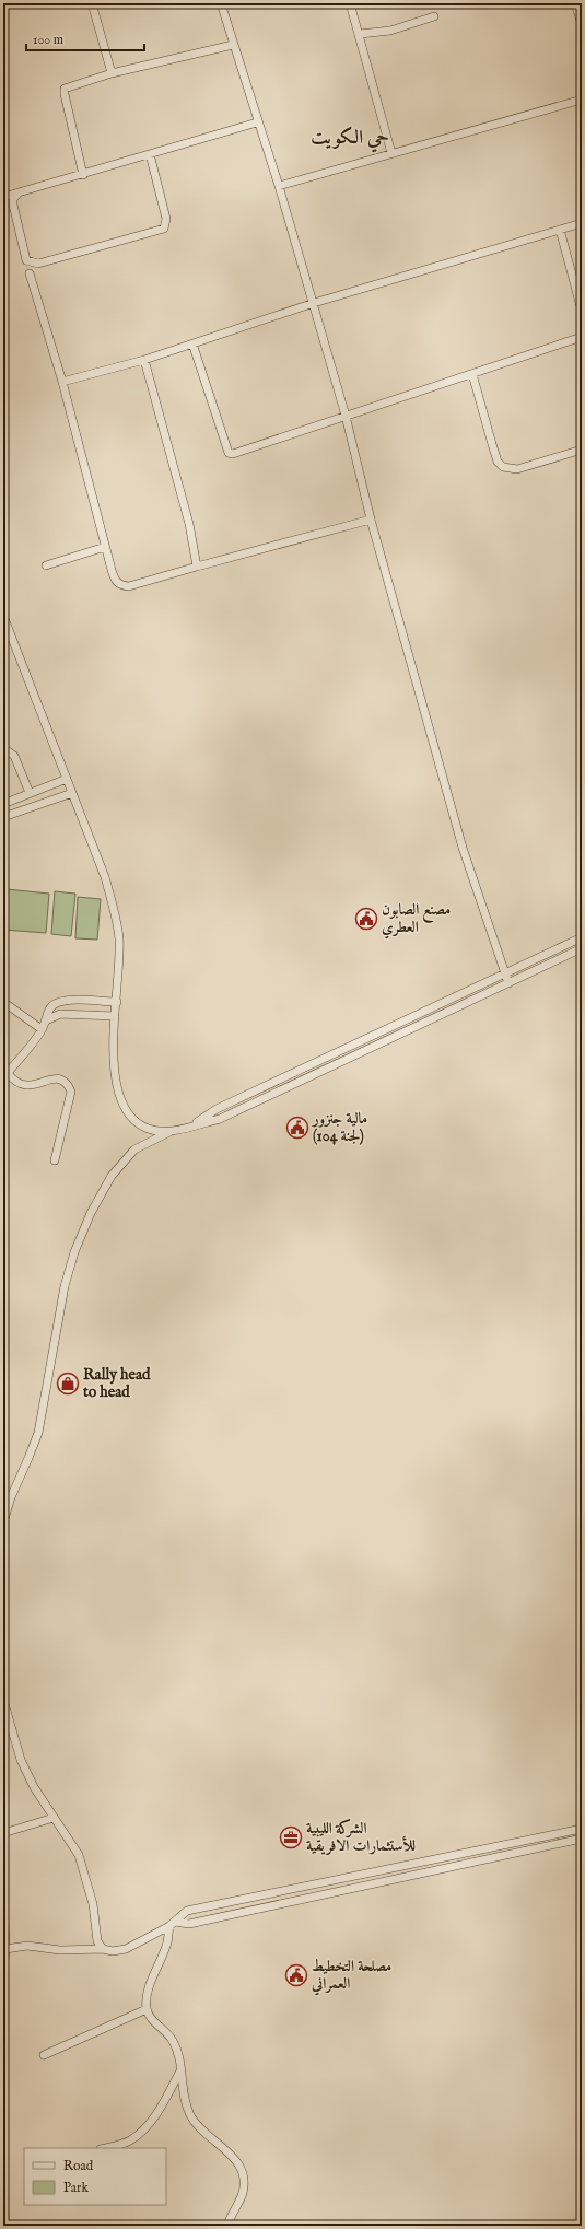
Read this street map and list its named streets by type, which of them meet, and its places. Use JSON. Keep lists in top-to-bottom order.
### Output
{
  "districts": ["حي الكويت"],
  "places": {
    "public building": ["مصنع الصابون العطري", "مالية جنزور (لجنة 104)", "مصلحة التخطيط العمراني"],
    "shop": ["Rally head to head"],
    "office": ["الشركة الليبية للأستثمارات الافريقية"]
  },
  "legend": ["Road", "Park"],
  "scale_bar": "100 m"
}
